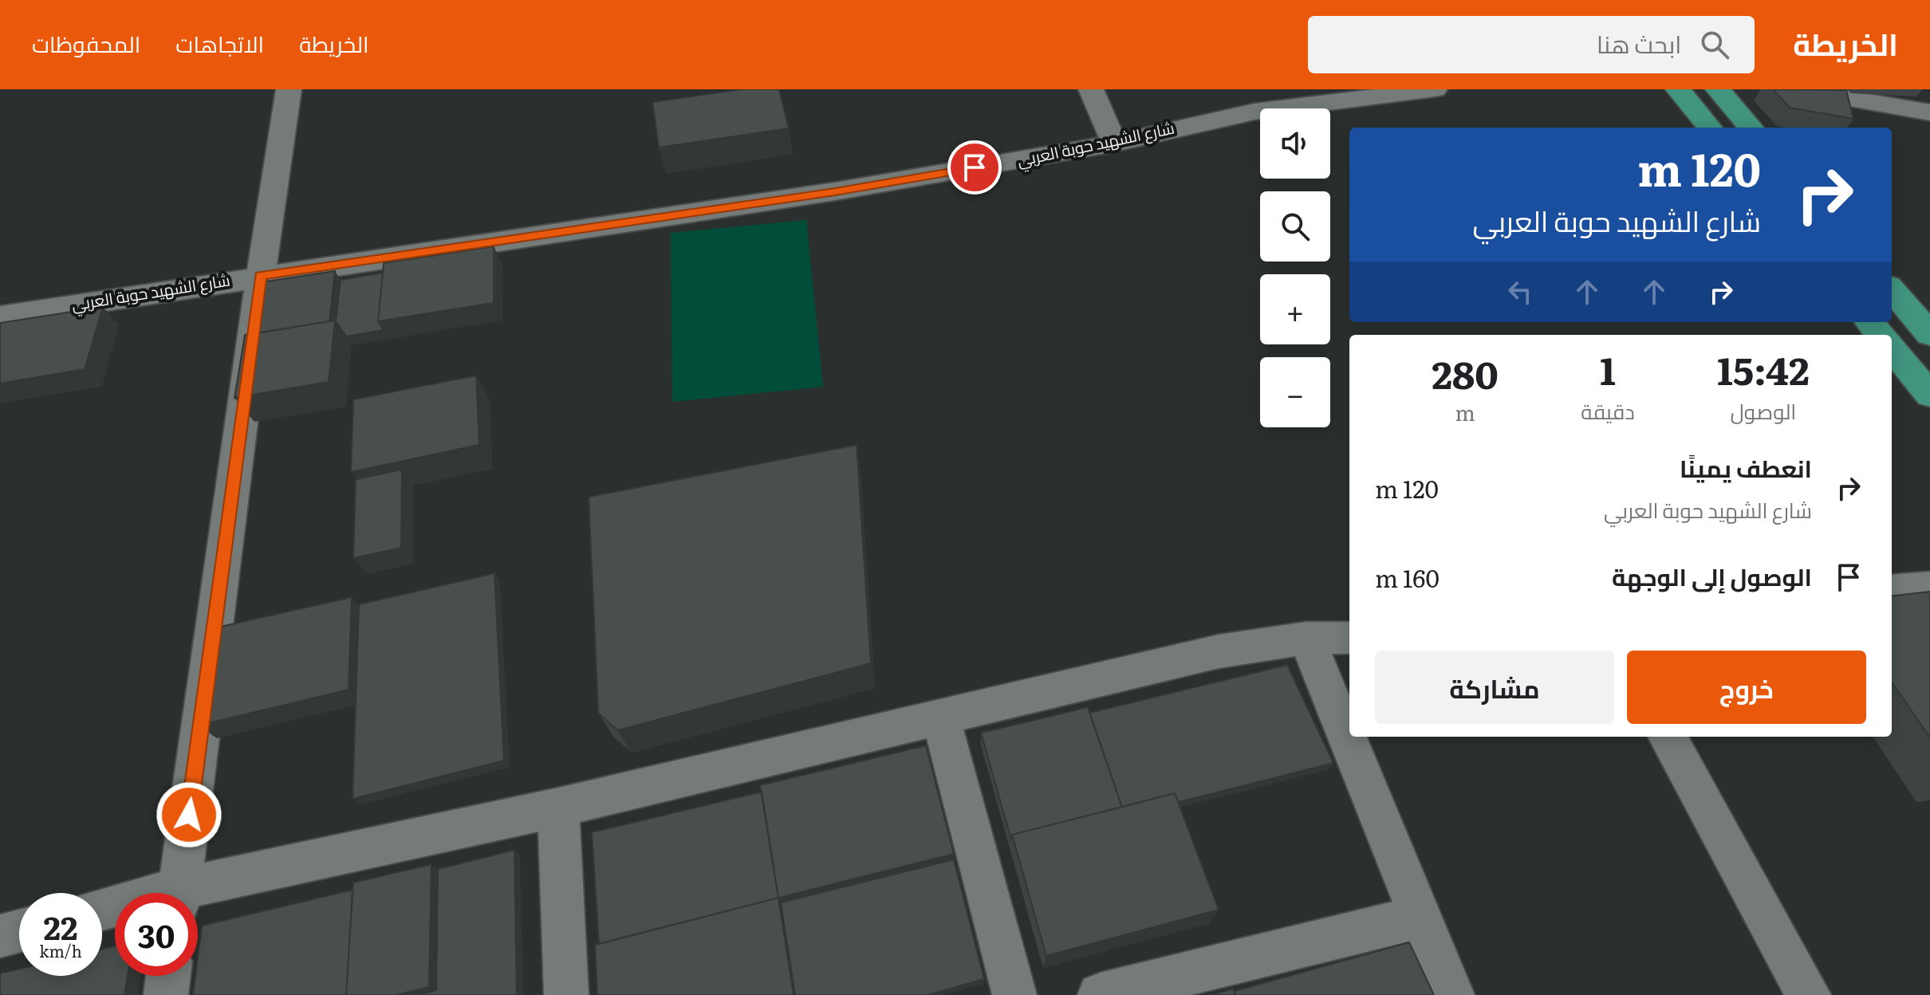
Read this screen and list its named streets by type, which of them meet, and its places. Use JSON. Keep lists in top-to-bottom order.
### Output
{
  "streets": {
    "street": ["شارع الشهيد حوبة العربي"]
  },
  "page": {
    "header": "الخريطة",
    "search": "ابحث هنا",
    "nav": ["الخريطة", "الاتجاهات", "المحفوظات"],
    "map_buttons": ["+", "−"],
    "turn": ["120 m", "شارع الشهيد حوبة العربي"],
    "eta": [
      "15:42",
      "الوصول",
      "1",
      "دقيقة",
      "280",
      "m"
    ],
    "list": [
      {
        "name": "انعطف يمينًا",
        "note": "شارع الشهيد حوبة العربي",
        "value": "120 m"
      },
      {
        "name": "الوصول إلى الوجهة",
        "value": "160 m"
      }
    ],
    "buttons": ["خروج", "مشاركة"],
    "speed": "22 km/h",
    "limit": "30"
  }
}
